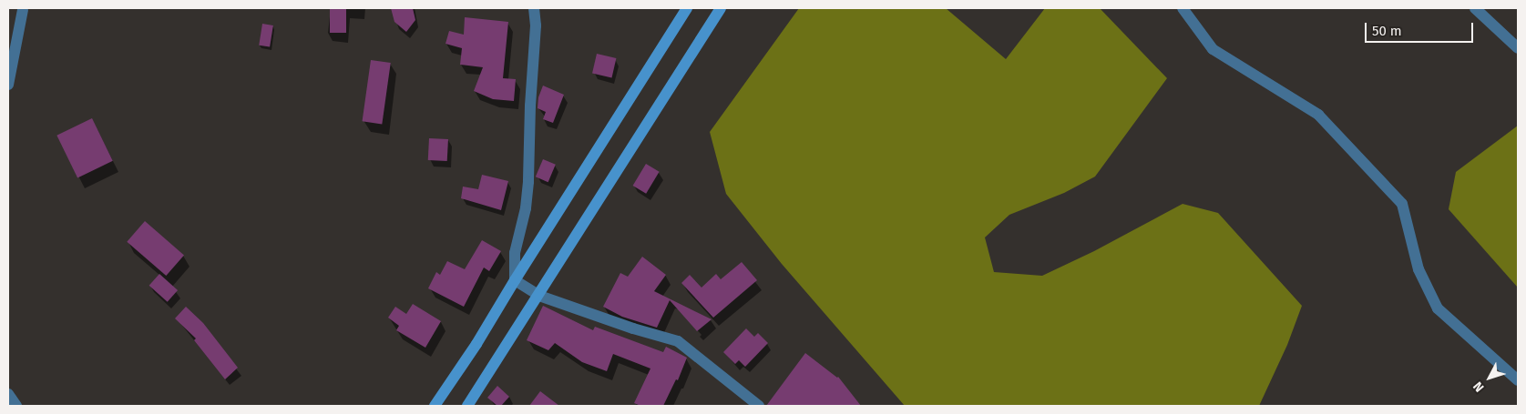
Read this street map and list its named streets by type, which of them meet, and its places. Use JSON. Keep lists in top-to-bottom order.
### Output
{
  "scale_bar": "50 m",
  "north": "bottom left"
}
